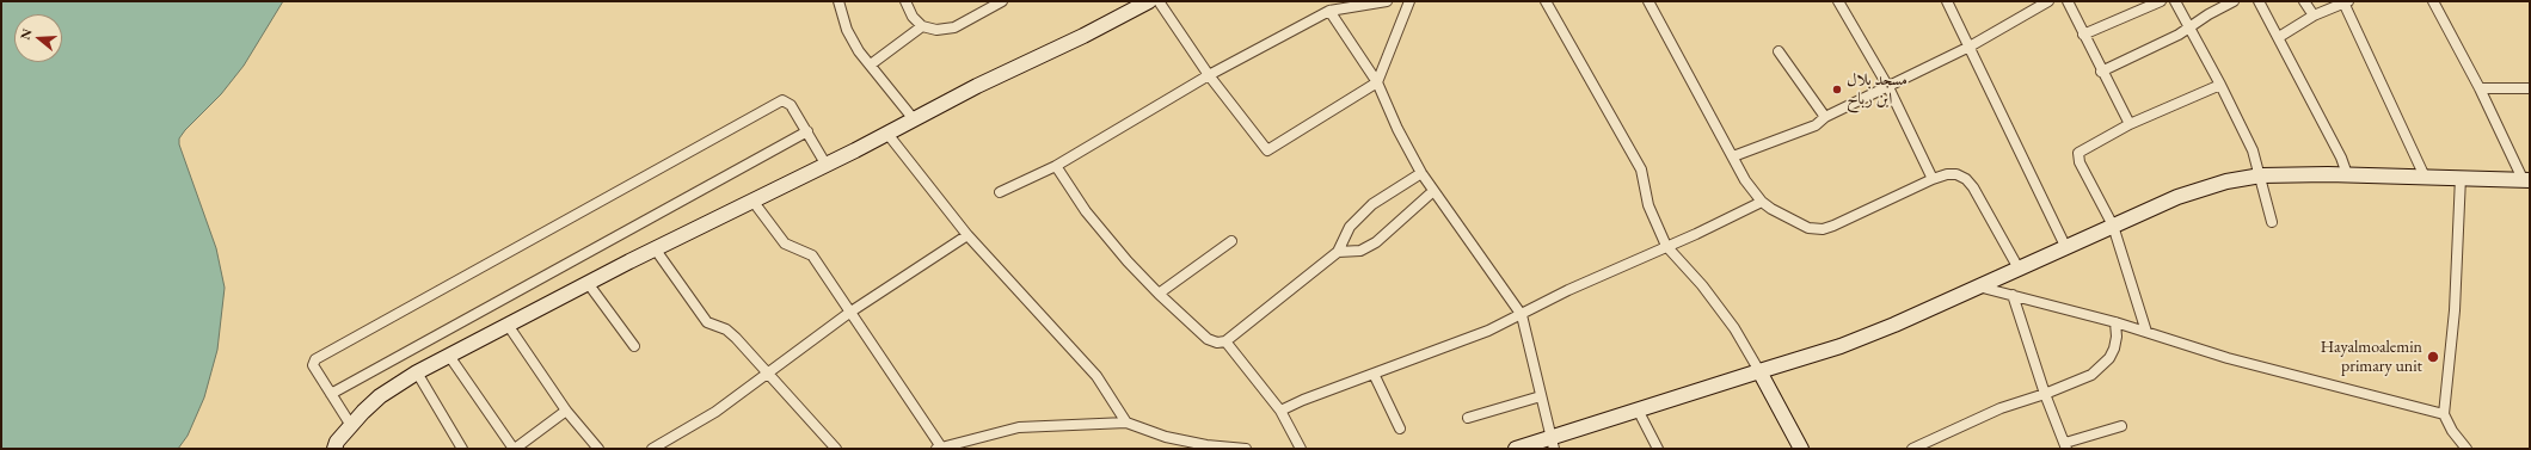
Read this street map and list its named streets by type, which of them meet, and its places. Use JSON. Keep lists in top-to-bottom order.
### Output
{
  "places": ["مسجد بلال ابن رباح", "Hayalmoalemin primary unit"],
  "north": "left"
}
